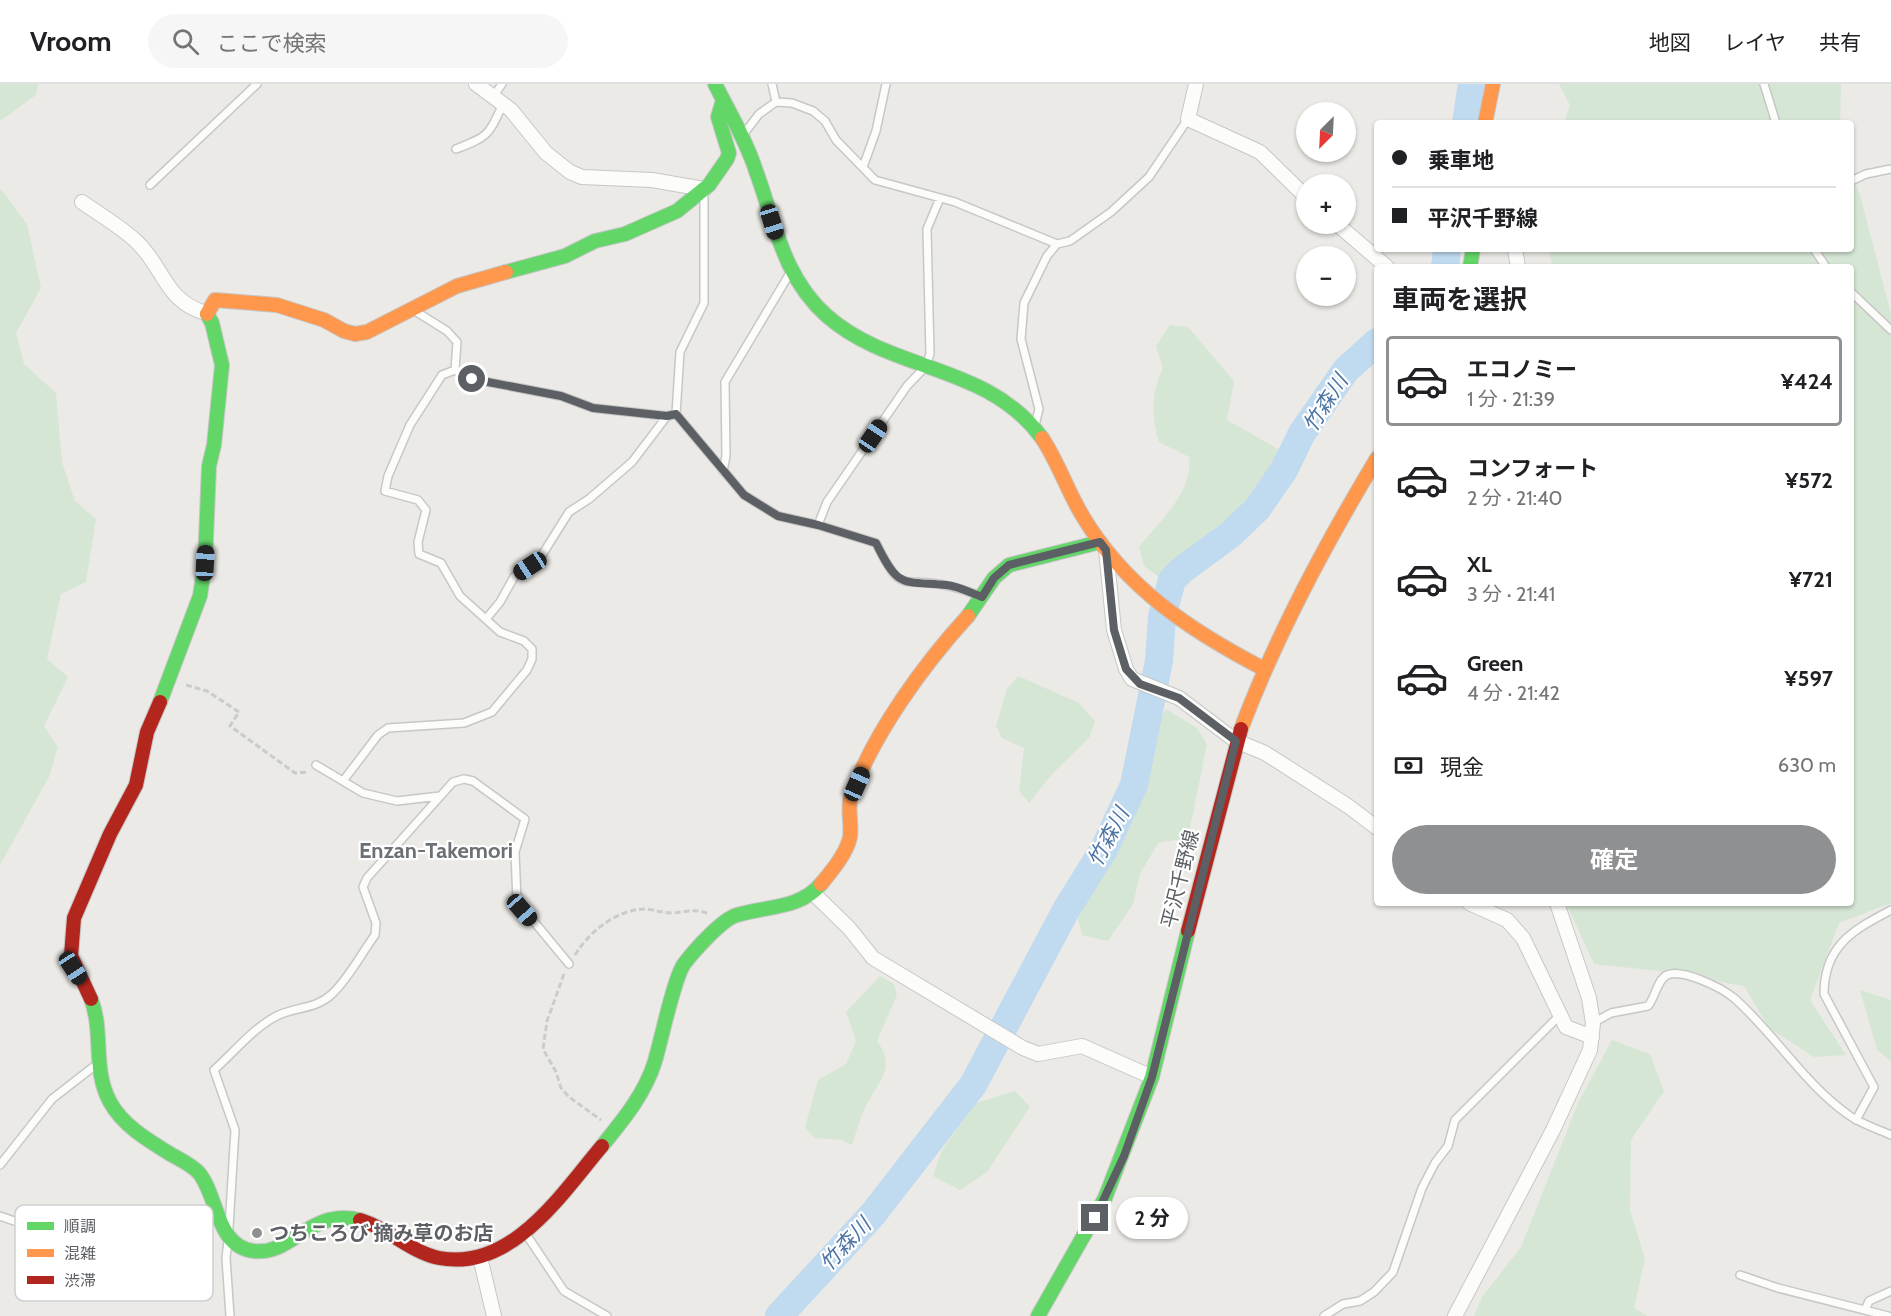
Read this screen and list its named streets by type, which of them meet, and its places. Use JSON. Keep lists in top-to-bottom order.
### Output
{
  "streets": {
    "street": ["平沢千野線"]
  },
  "districts": ["Enzan-Takemori"],
  "water": ["竹森川"],
  "places": ["つちころび 摘み草のお店"],
  "legend": ["順調", "混雑", "渋滞"],
  "north": "bottom left",
  "page": {
    "header": "Vroom",
    "search": "ここで検索",
    "nav": ["地図", "レイヤ", "共有"],
    "map_buttons": ["+", "−"],
    "banner": ["乗車地", "平沢千野線"],
    "heading": "車両を選択",
    "list": [
      {
        "name": "エコノミー",
        "note": "1 分 · 21:39",
        "value": "¥424"
      },
      {
        "name": "コンフォート",
        "note": "2 分 · 21:40",
        "value": "¥572"
      },
      {
        "name": "XL",
        "note": "3 分 · 21:41",
        "value": "¥721"
      },
      {
        "name": "Green",
        "note": "4 分 · 21:42",
        "value": "¥597"
      }
    ],
    "pay": ["現金", "630 m"],
    "buttons": "確定",
    "bubble": "2 分"
  }
}
